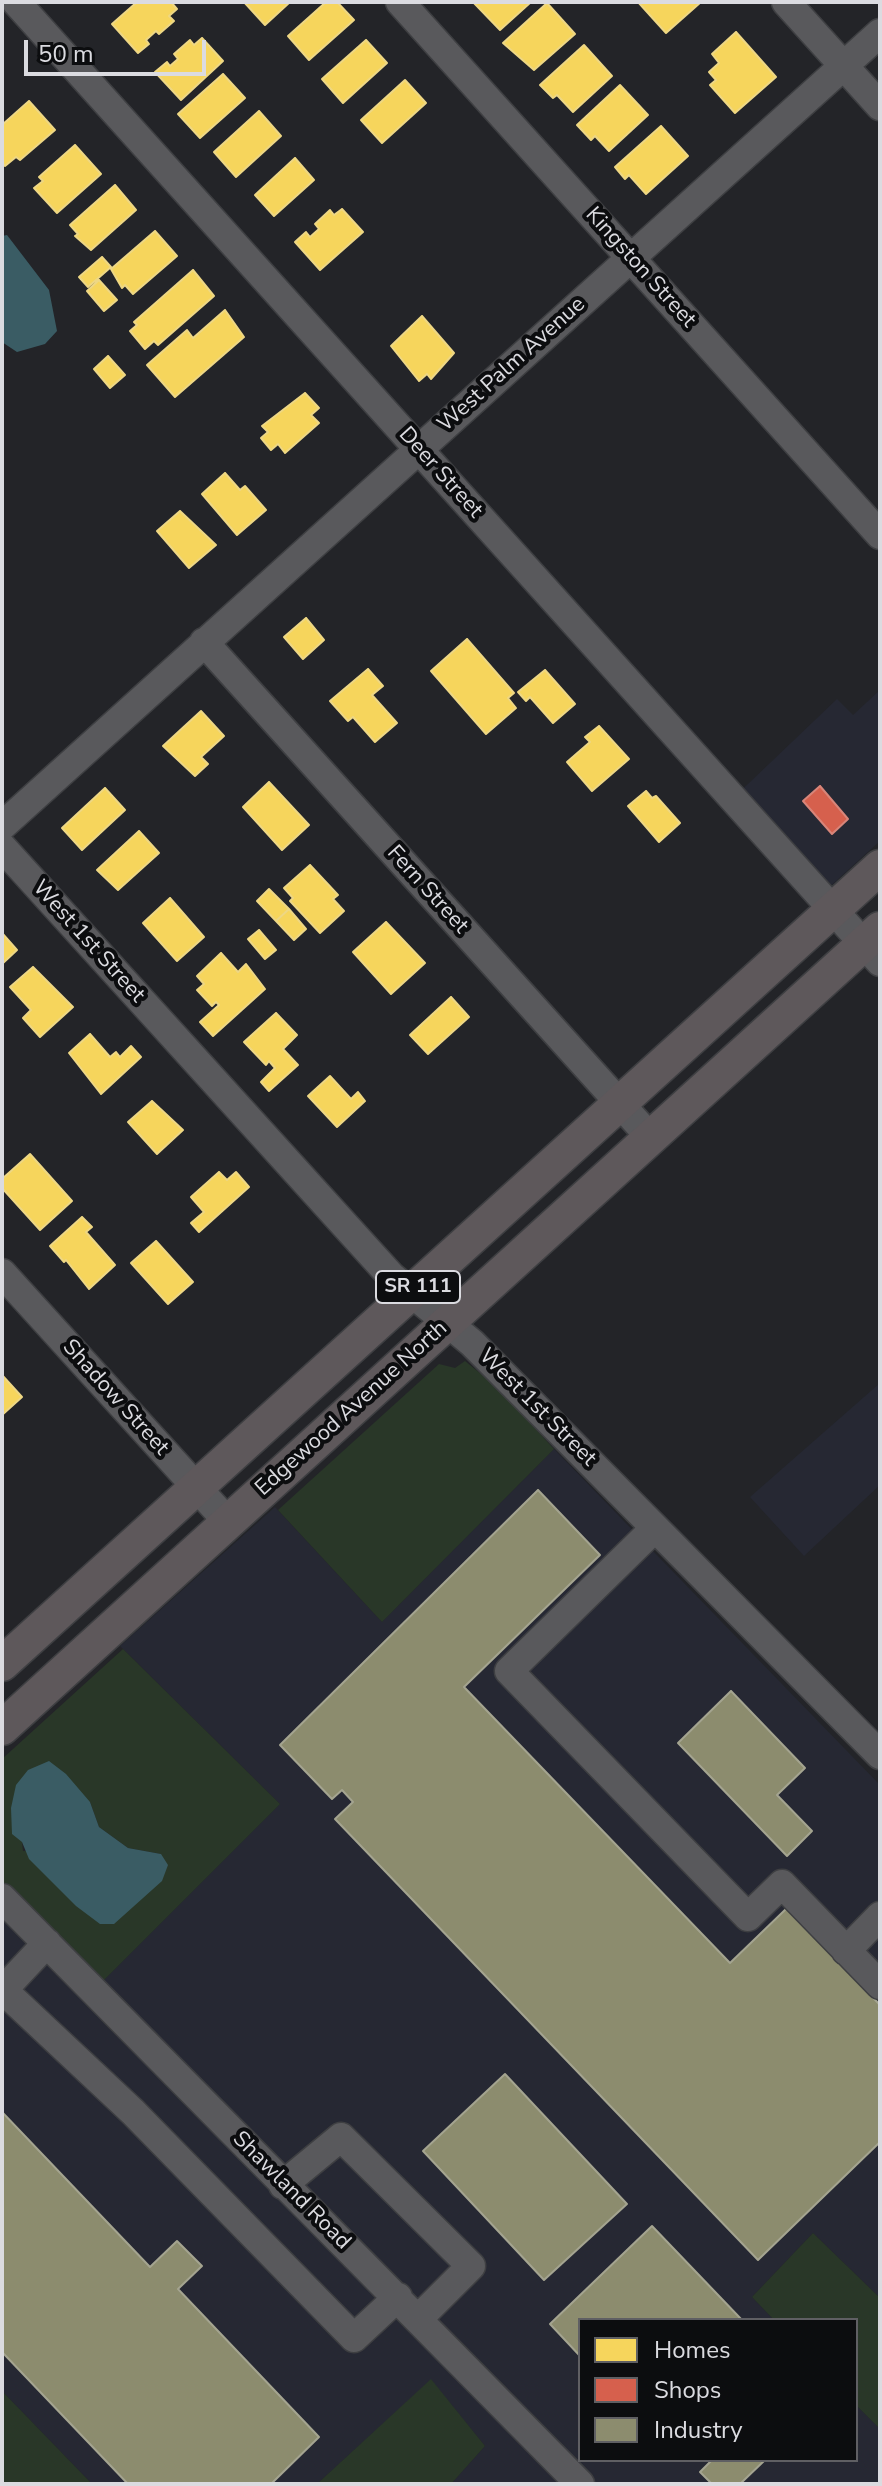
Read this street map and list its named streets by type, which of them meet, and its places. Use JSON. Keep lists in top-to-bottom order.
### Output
{
  "streets": {
    "main road": ["SR 111", "Edgewood Avenue North"],
    "street": [
      "Kingston Street",
      "West Palm Avenue",
      "Deer Street",
      "Fern Street",
      "West 1st Street",
      "Shadow Street",
      "Shawland Road"
    ]
  },
  "crossings": [
    ["Kingston Street", "West Palm Avenue"],
    ["West Palm Avenue", "Deer Street"],
    ["West Palm Avenue", "Fern Street"],
    ["Deer Street", "Edgewood Avenue North"],
    ["Fern Street", "Edgewood Avenue North"],
    ["West 1st Street", "Edgewood Avenue North"],
    ["Shadow Street", "Edgewood Avenue North"]
  ],
  "legend": ["Homes", "Shops", "Industry"],
  "scale_bar": "50 m"
}
